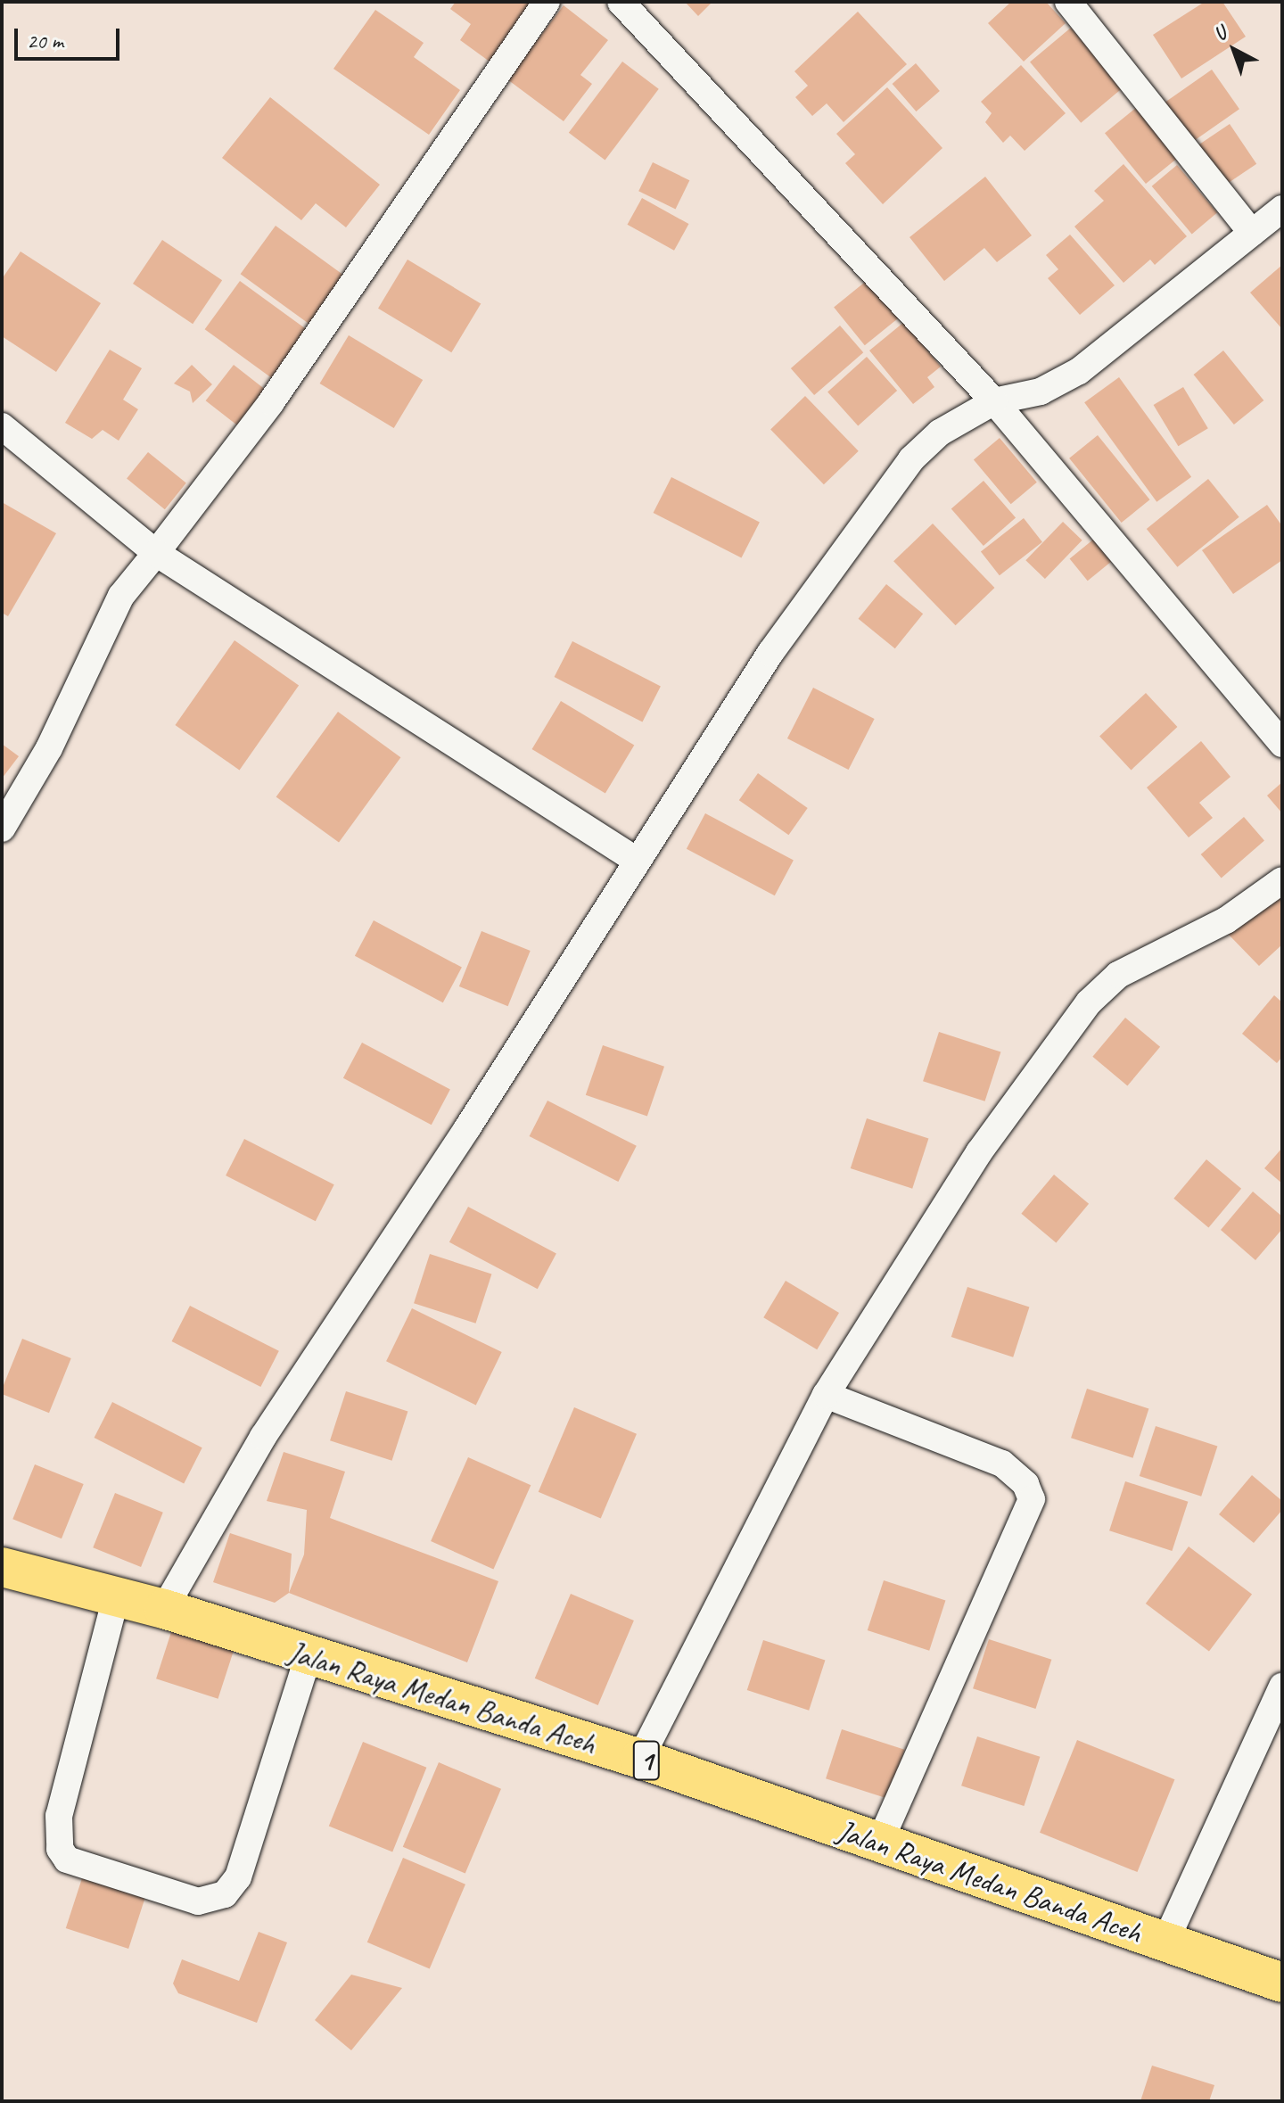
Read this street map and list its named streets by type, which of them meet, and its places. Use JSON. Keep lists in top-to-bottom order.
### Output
{
  "streets": {
    "highway": ["Jalan Raya Medan Banda Aceh", "1"]
  },
  "scale_bar": "20 m",
  "north": "top left"
}
